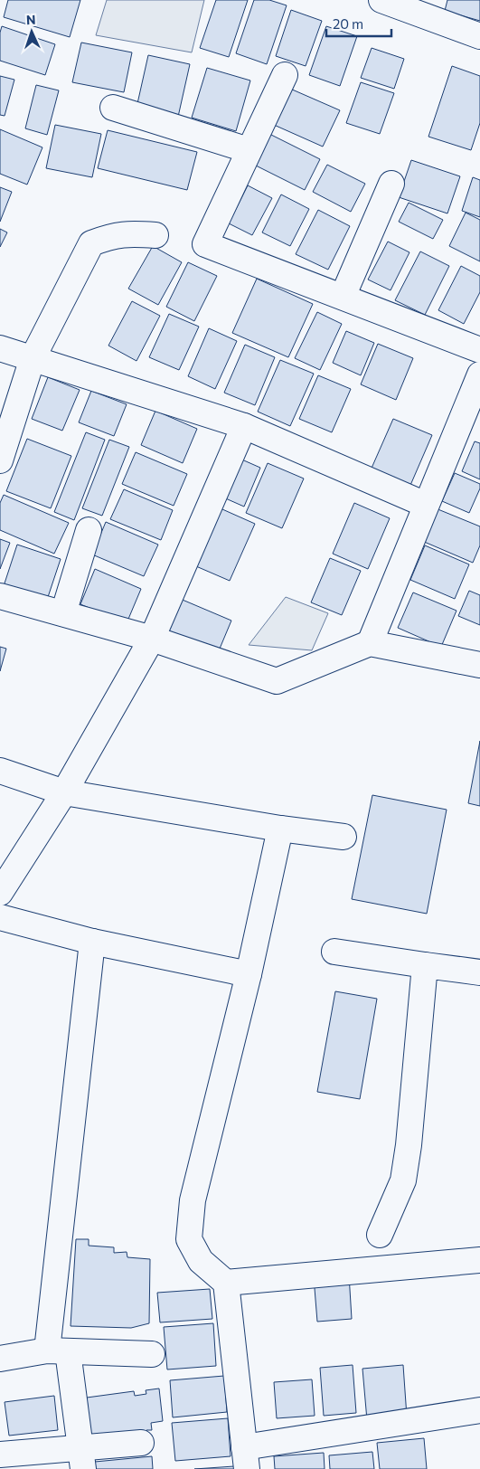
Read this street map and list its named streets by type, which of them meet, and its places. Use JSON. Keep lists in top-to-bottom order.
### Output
{
  "scale_bar": "20 m",
  "north": "top"
}
